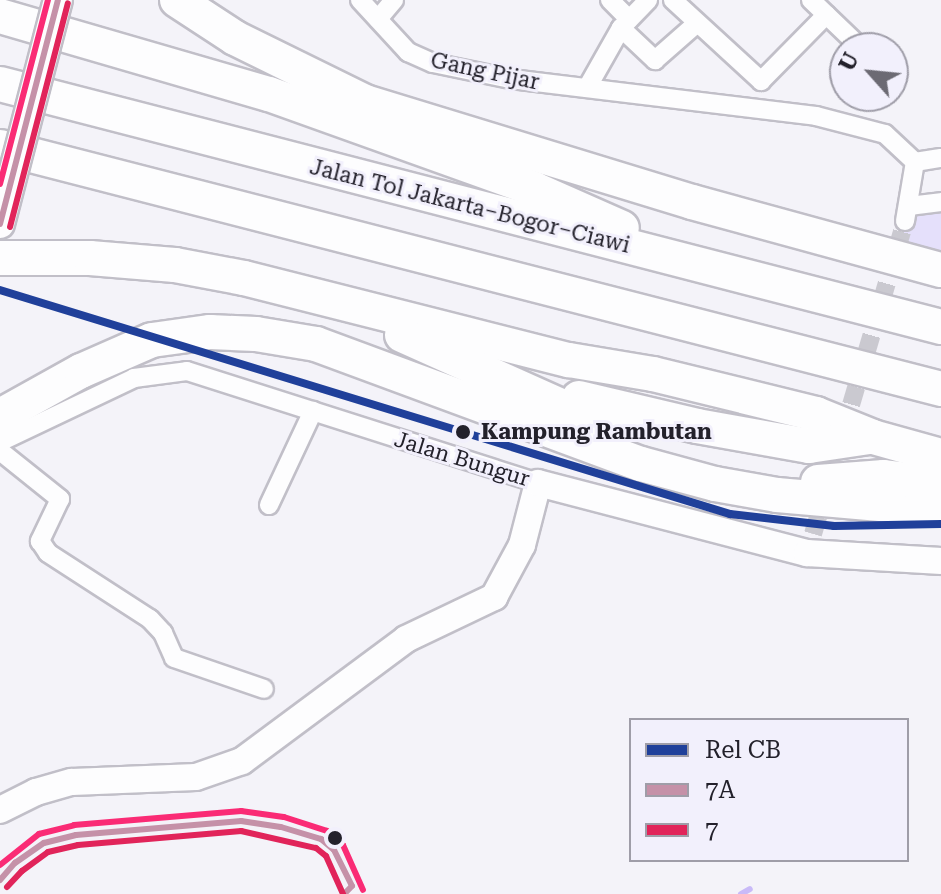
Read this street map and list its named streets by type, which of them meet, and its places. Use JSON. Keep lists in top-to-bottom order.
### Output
{
  "streets": {
    "highway": ["Jalan Tol Jakarta–Bogor–Ciawi"],
    "street": ["Gang Pijar", "Jalan Bungur"]
  },
  "places": ["Kampung Rambutan"],
  "lines": ["transit line 7A", "transit line 7", "rail line CB"],
  "legend": ["Rel CB", "7A", "7"],
  "north": "top left"
}
